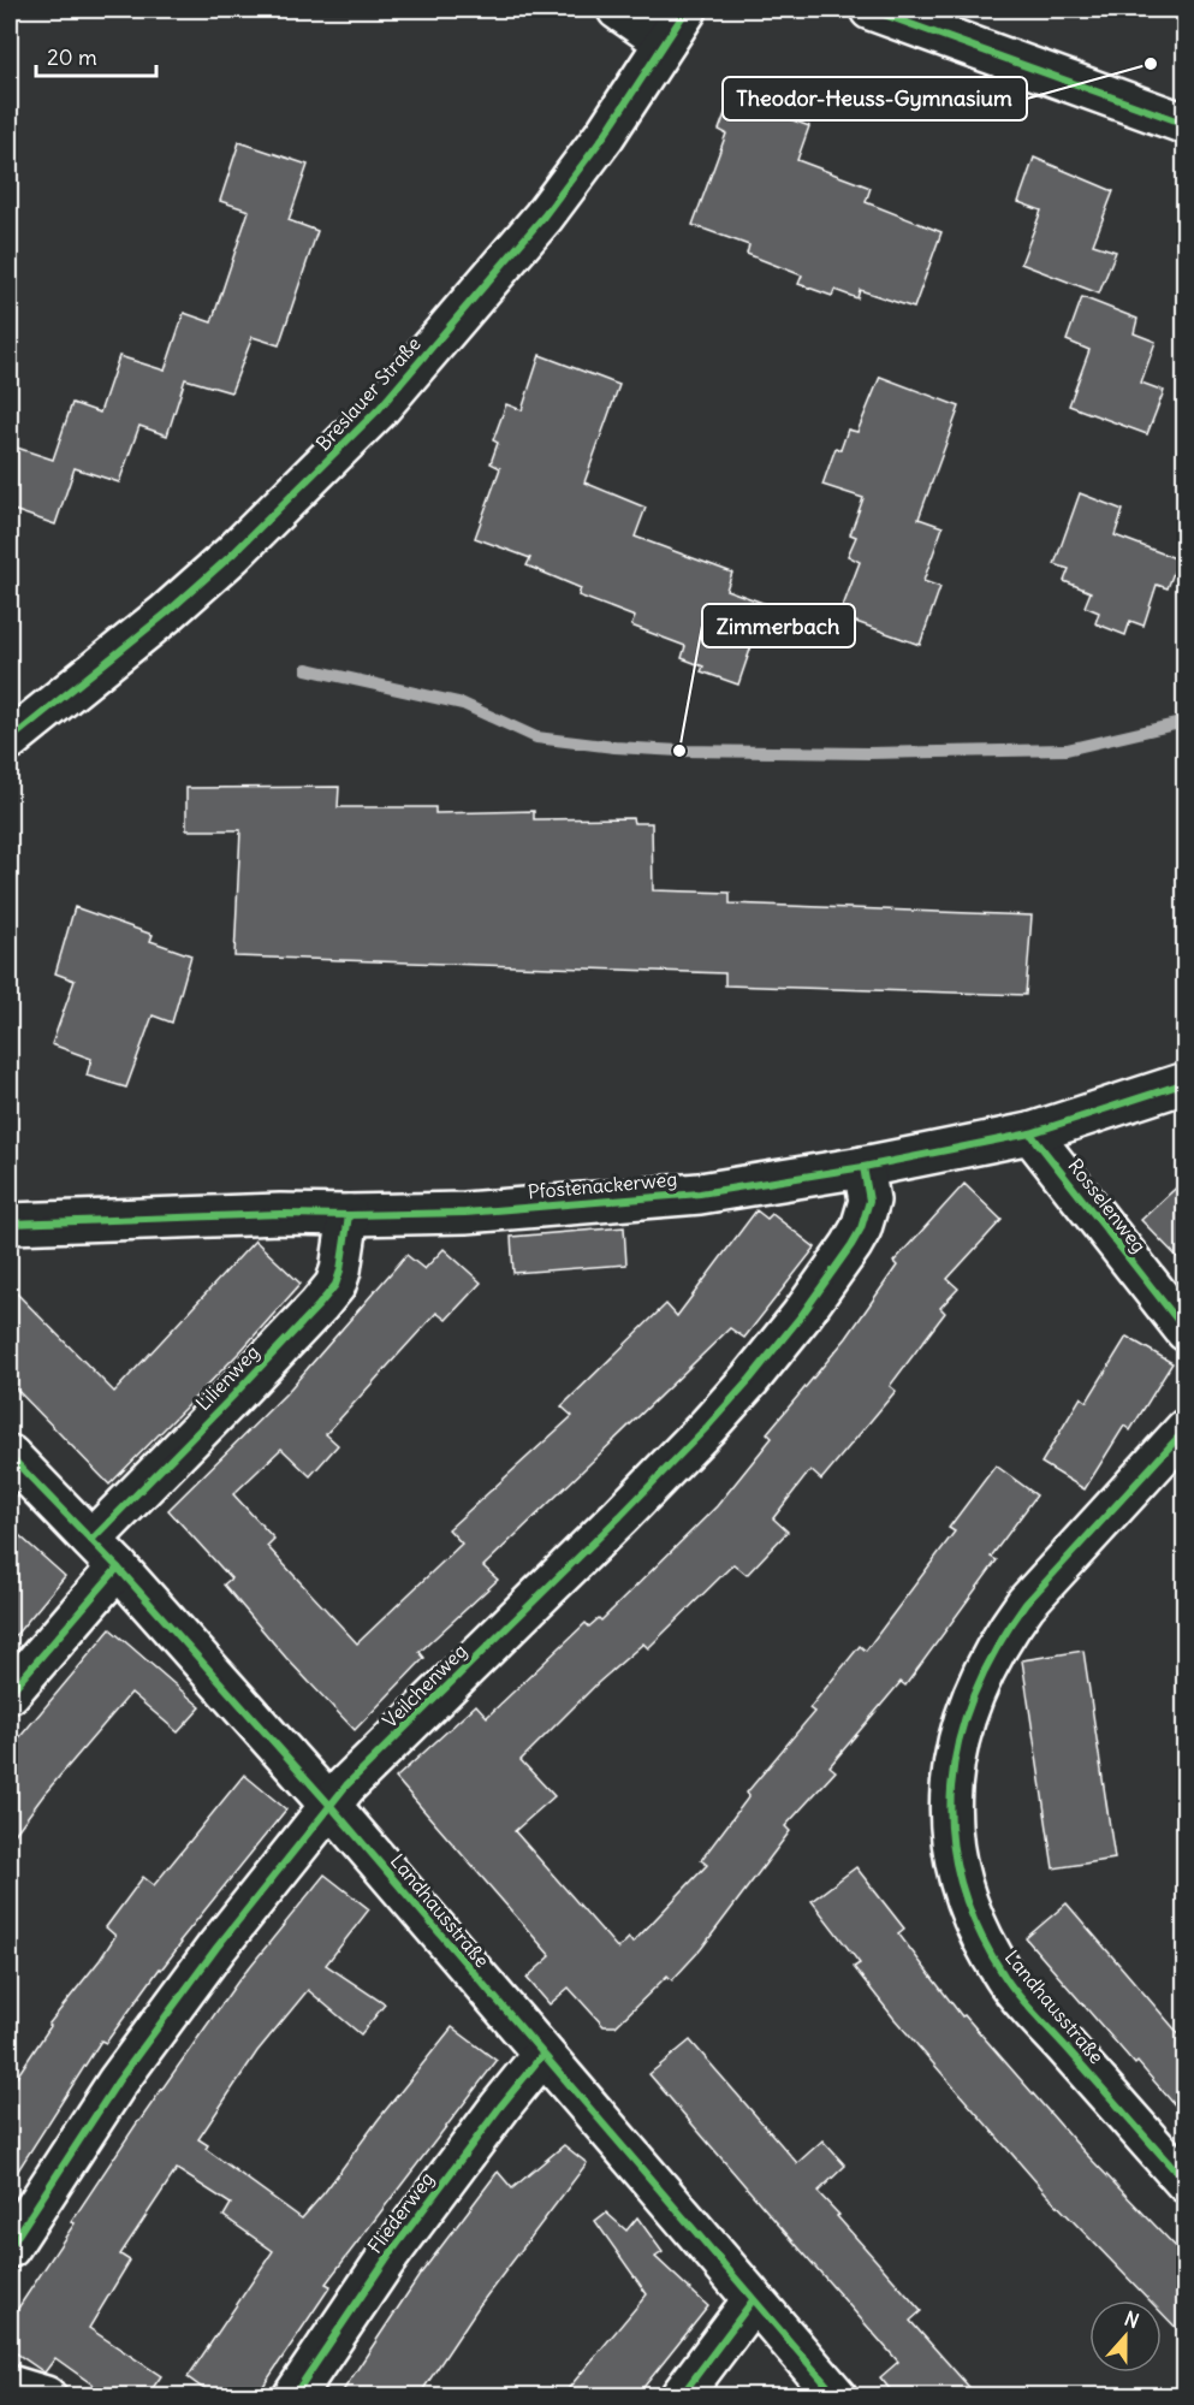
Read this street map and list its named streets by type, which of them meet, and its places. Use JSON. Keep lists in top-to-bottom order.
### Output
{
  "streets": {
    "street": [
      "Breslauer Straße",
      "Pfostenackerweg",
      "Rosselenweg",
      "Lilienweg",
      "Veilchenweg",
      "Landhausstraße",
      "Fliederweg"
    ]
  },
  "crossings": [
    ["Pfostenackerweg", "Rosselenweg"],
    ["Pfostenackerweg", "Lilienweg"],
    ["Pfostenackerweg", "Veilchenweg"],
    ["Lilienweg", "Landhausstraße"],
    ["Veilchenweg", "Landhausstraße"],
    ["Landhausstraße", "Fliederweg"]
  ],
  "places": ["Theodor-Heuss-Gymnasium", "Zimmerbach"],
  "scale_bar": "20 m",
  "north": "top"
}
